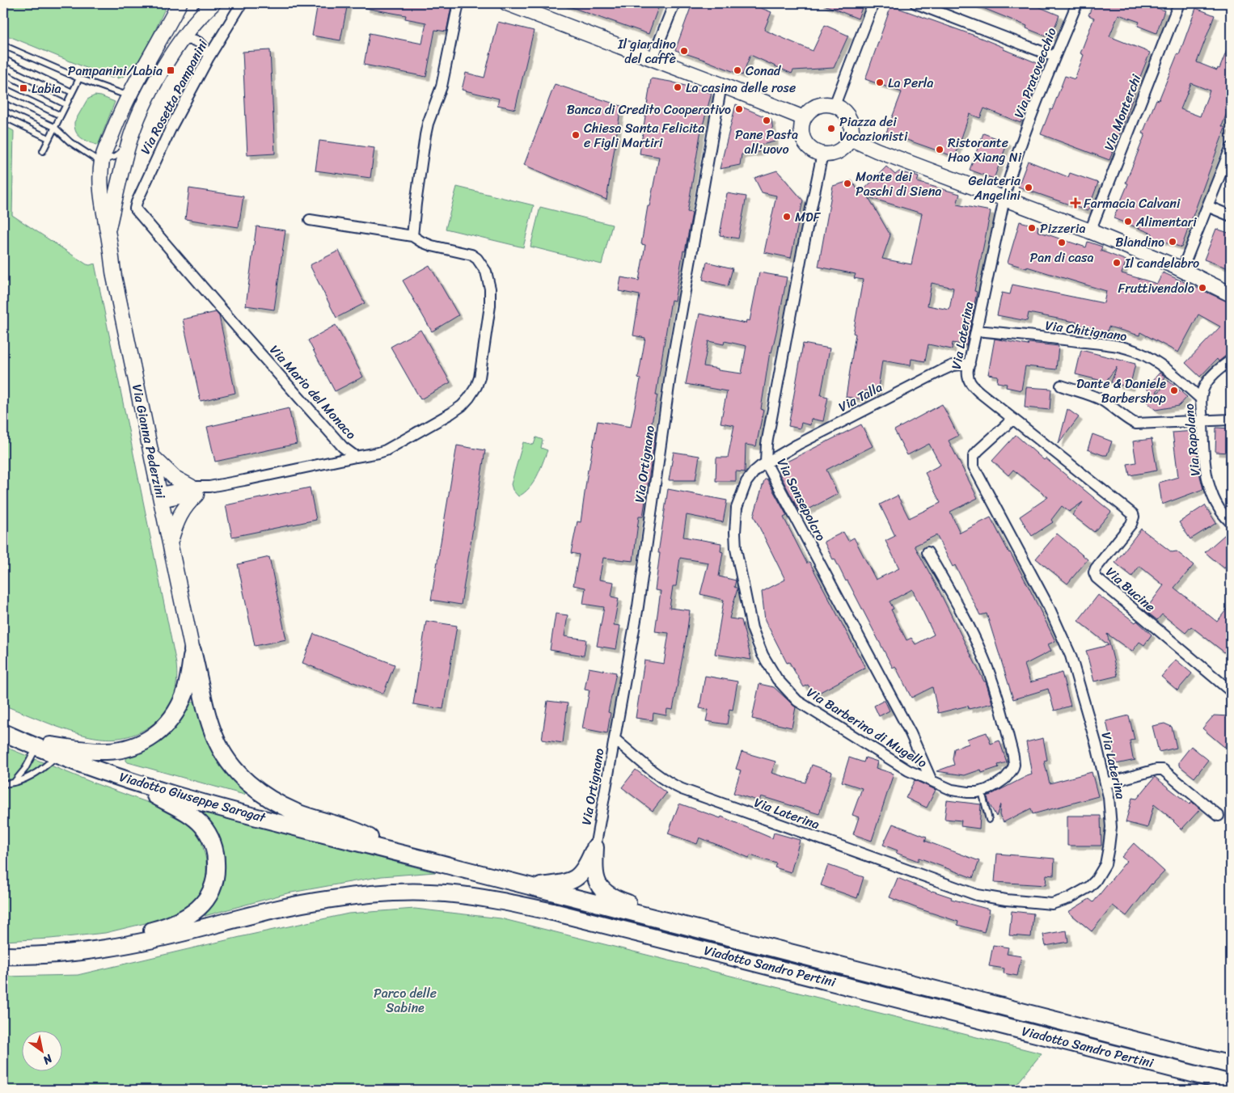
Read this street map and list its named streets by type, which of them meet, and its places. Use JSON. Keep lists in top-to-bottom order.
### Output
{
  "streets": {
    "main road": ["Viadotto Giuseppe Saragat", "Viadotto Sandro Pertini"],
    "street": [
      "Via Pratovecchio",
      "Via Rosetta Pampanini",
      "Via Monterchi",
      "Via Chitignano",
      "Via Laterina",
      "Via Mario del Monaco",
      "Via Talla",
      "Via Rapolano",
      "Via Gianna Pederzini",
      "Via Ortignano",
      "Via Sansepolcro",
      "Via Bucine",
      "Via Barberino di Mugello"
    ]
  },
  "crossings": [
    ["Via Pratovecchio", "Via Laterina"],
    ["Via Rosetta Pampanini", "Via Mario del Monaco"],
    ["Via Chitignano", "Via Laterina"],
    ["Via Chitignano", "Via Rapolano"],
    ["Via Laterina", "Via Talla"],
    ["Via Laterina", "Via Ortignano"],
    ["Via Laterina", "Via Bucine"],
    ["Via Talla", "Via Sansepolcro"],
    ["Via Talla", "Via Barberino di Mugello"],
    ["Via Sansepolcro", "Via Barberino di Mugello"],
    ["Viadotto Giuseppe Saragat", "Viadotto Sandro Pertini"]
  ],
  "parks": ["Parco delle Sabine"],
  "places": {
    "other": [
      "Il giardino del caffè",
      "Conad",
      "La Perla",
      "La casina delle rose",
      "Banca di Credito Cooperativo",
      "Pane Pasta all'uovo",
      "Piazza dei Vocazionisti",
      "Chiesa Santa Felicita e Figli Martiri",
      "Ristorante Hao Xiang Ni",
      "Monte dei Paschi di Siena",
      "Gelateria Angelini",
      "MDF",
      "Alimentari",
      "Pizzeria",
      "Blandino",
      "Pan di casa",
      "Il candelabro",
      "Fruttivendolo",
      "Dante & Daniele Barbershop"
    ],
    "transit": ["Pampanini/Labia", "Labia"],
    "health": ["Farmacia Calvani"]
  },
  "north": "bottom right"
}
